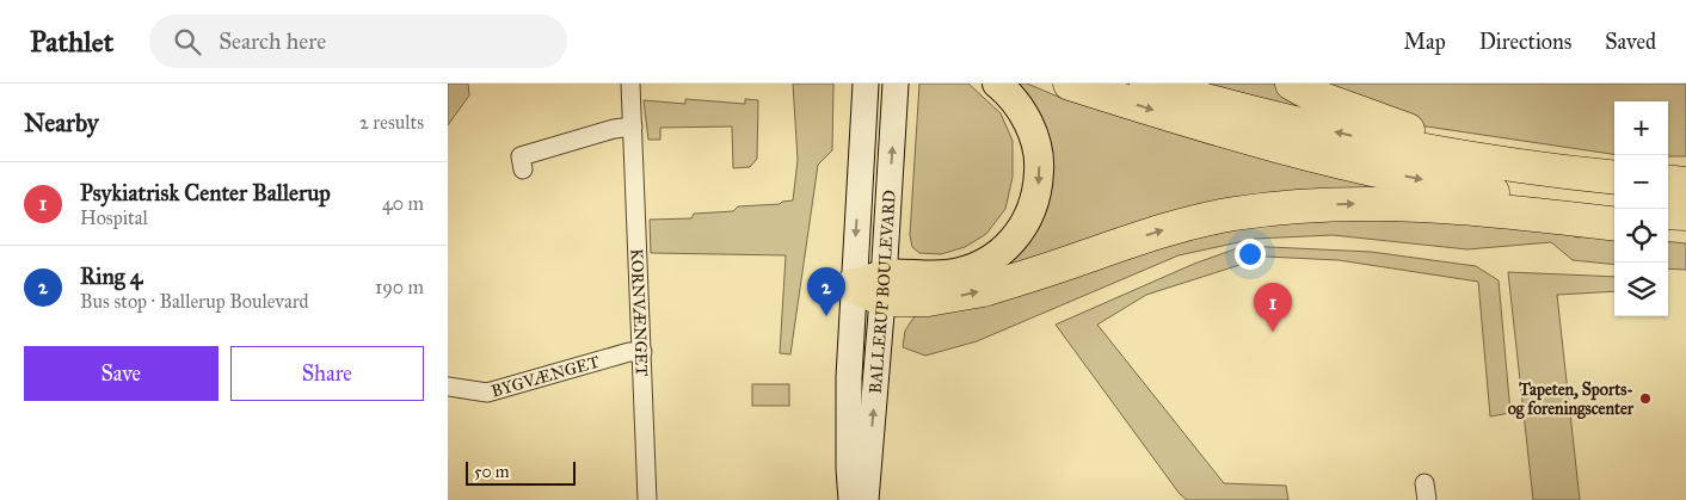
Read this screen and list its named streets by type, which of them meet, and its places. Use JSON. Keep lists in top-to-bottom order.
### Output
{
  "streets": {
    "street": ["BALLERUP BOULEVARD", "KORNVÆNGET", "BYGVÆNGET"]
  },
  "crossings": [
    ["KORNVÆNGET", "BYGVÆNGET"]
  ],
  "places": ["Tapeten, Sports- og foreningscenter"],
  "scale_bar": "50 m",
  "page": {
    "header": "Pathlet",
    "search": "Search here",
    "nav": ["Map", "Directions", "Saved"],
    "heading": ["Nearby", "2 results"],
    "map_buttons": ["+", "−"],
    "list": [
      {
        "mark": "1",
        "name": "Psykiatrisk Center Ballerup",
        "note": "Hospital",
        "value": "40 m"
      },
      {
        "mark": "2",
        "name": "Ring 4",
        "note": "Bus stop · Ballerup Boulevard",
        "value": "190 m"
      }
    ],
    "pins": ["2", "1"],
    "buttons": ["Save", "Share"],
    "scale": "50 m"
  }
}
